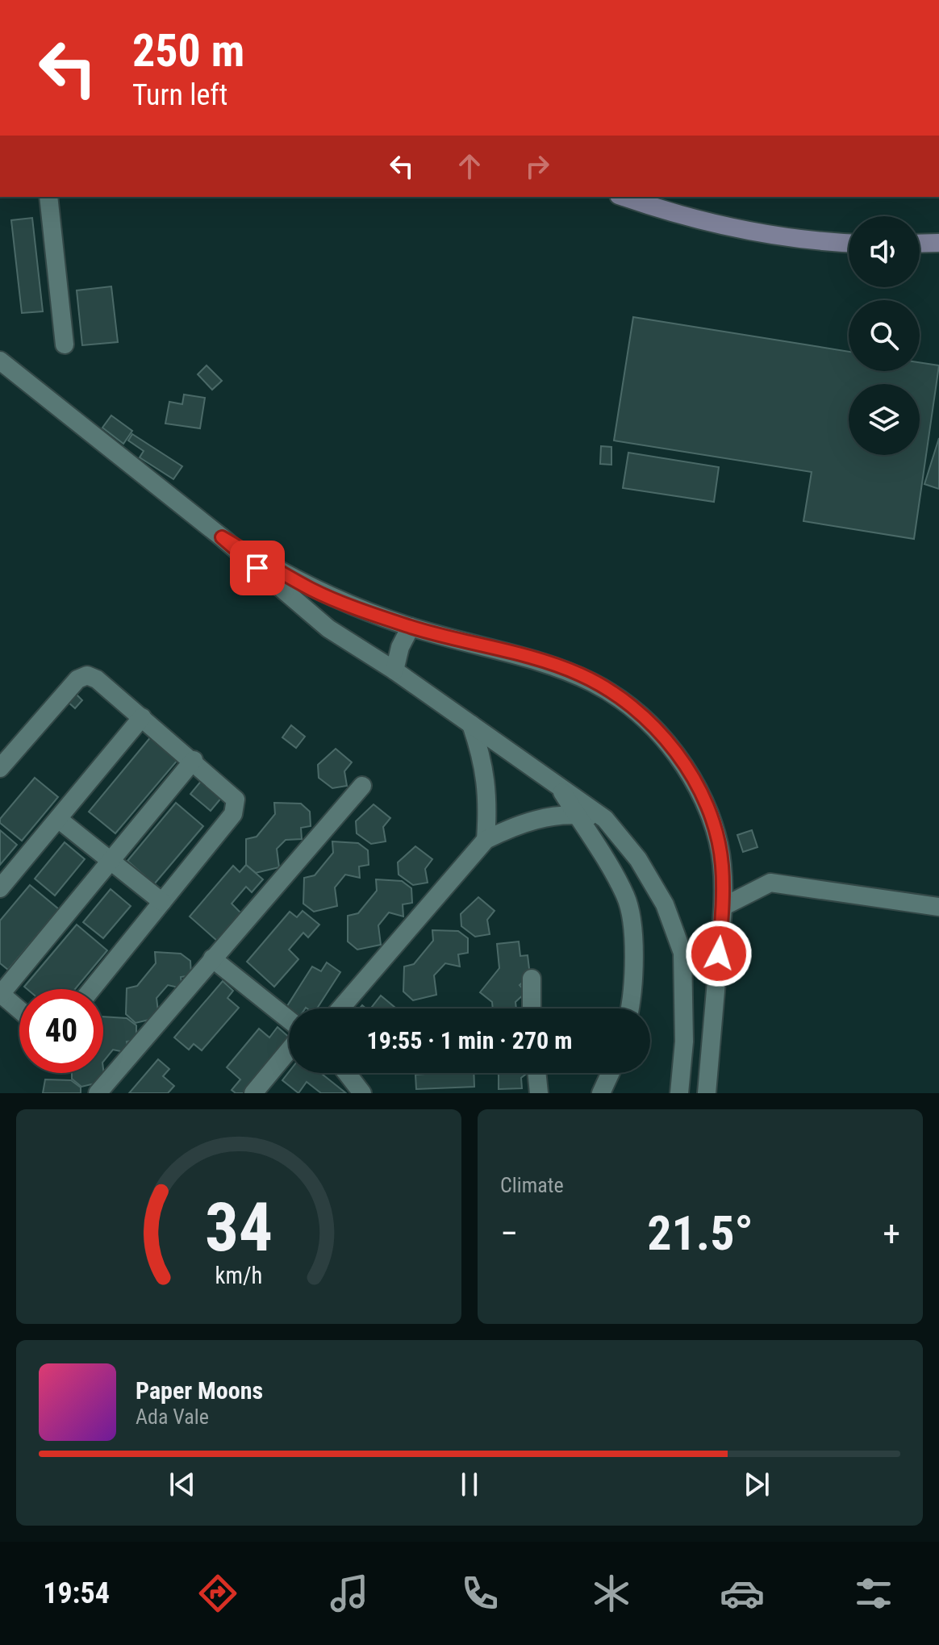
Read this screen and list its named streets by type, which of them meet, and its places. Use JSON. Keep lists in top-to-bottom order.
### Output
{
  "page": {
    "turn": ["250 m", "Turn left"],
    "limit": "40",
    "trip": "19:55 · 1 min · 270 m",
    "tile": "Climate",
    "heat": ["−", "21.5°", "+"],
    "song": ["Paper Moons", "Ada Vale"],
    "tabs": "19:54",
    "gauge": ["34", "km/h"]
  }
}
